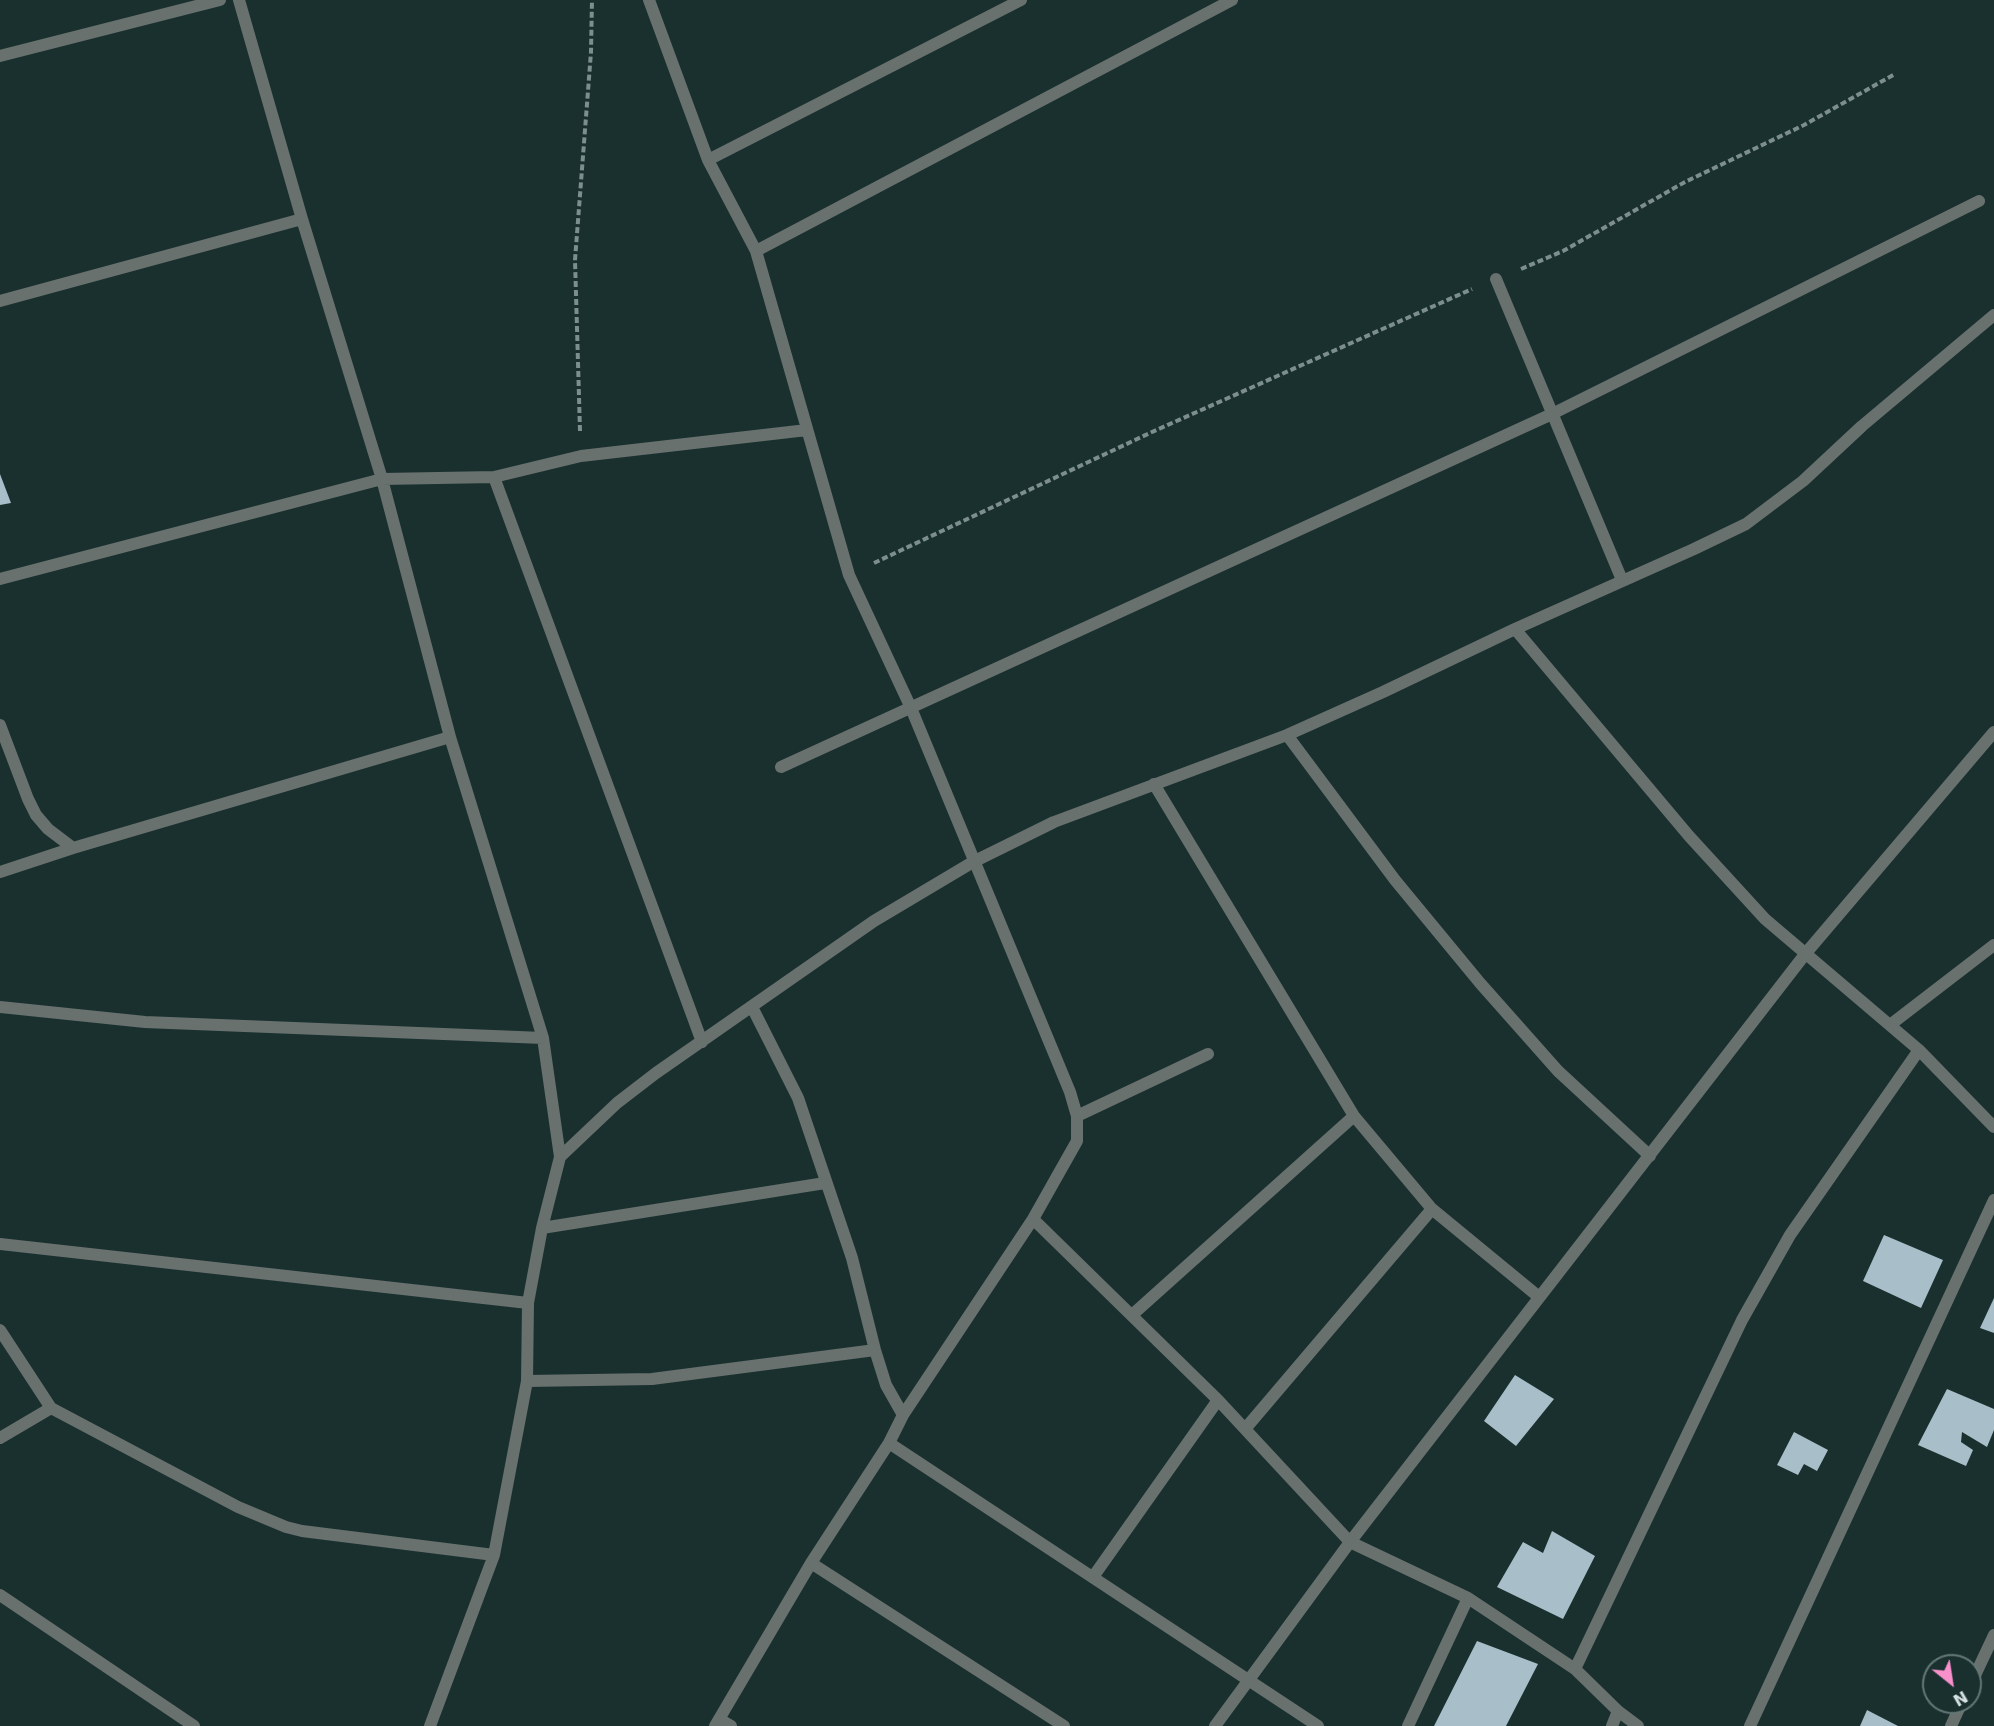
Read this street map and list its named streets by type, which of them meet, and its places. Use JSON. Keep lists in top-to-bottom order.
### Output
{
  "north": "bottom right"
}
